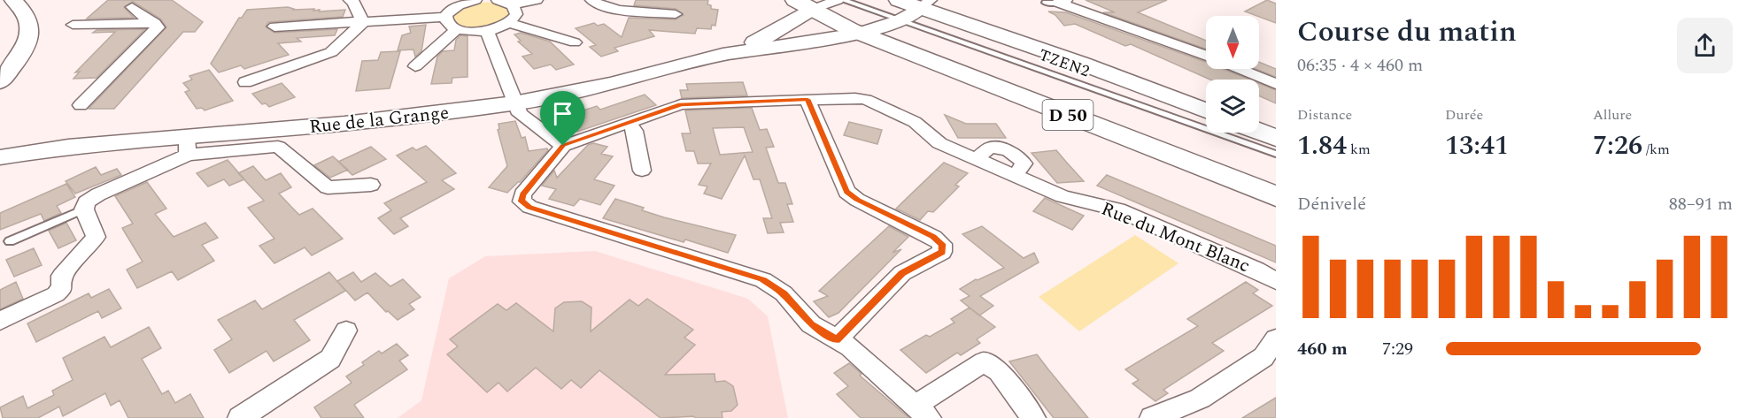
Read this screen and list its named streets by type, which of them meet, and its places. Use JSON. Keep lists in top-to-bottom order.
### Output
{
  "streets": {
    "main road": ["D 50"],
    "street": ["Rue de la Grange", "Rue du Mont Blanc"],
    "lane": ["TZEN2"]
  },
  "crossings": [
    ["TZEN2", "Rue de la Grange"],
    ["D 50", "Rue de la Grange"]
  ],
  "north": "bottom",
  "page": {
    "heading": ["Course du matin", "06:35 · 4 × 460 m"],
    "stats": [
      ["Distance", "1.84 km"],
      ["Durée", "13:41"],
      ["Allure", "7:26 /km"]
    ],
    "chart": ["Dénivelé", "88–91 m"],
    "list": [
      {
        "name": "460 m",
        "note": "7:29"
      }
    ]
  }
}
